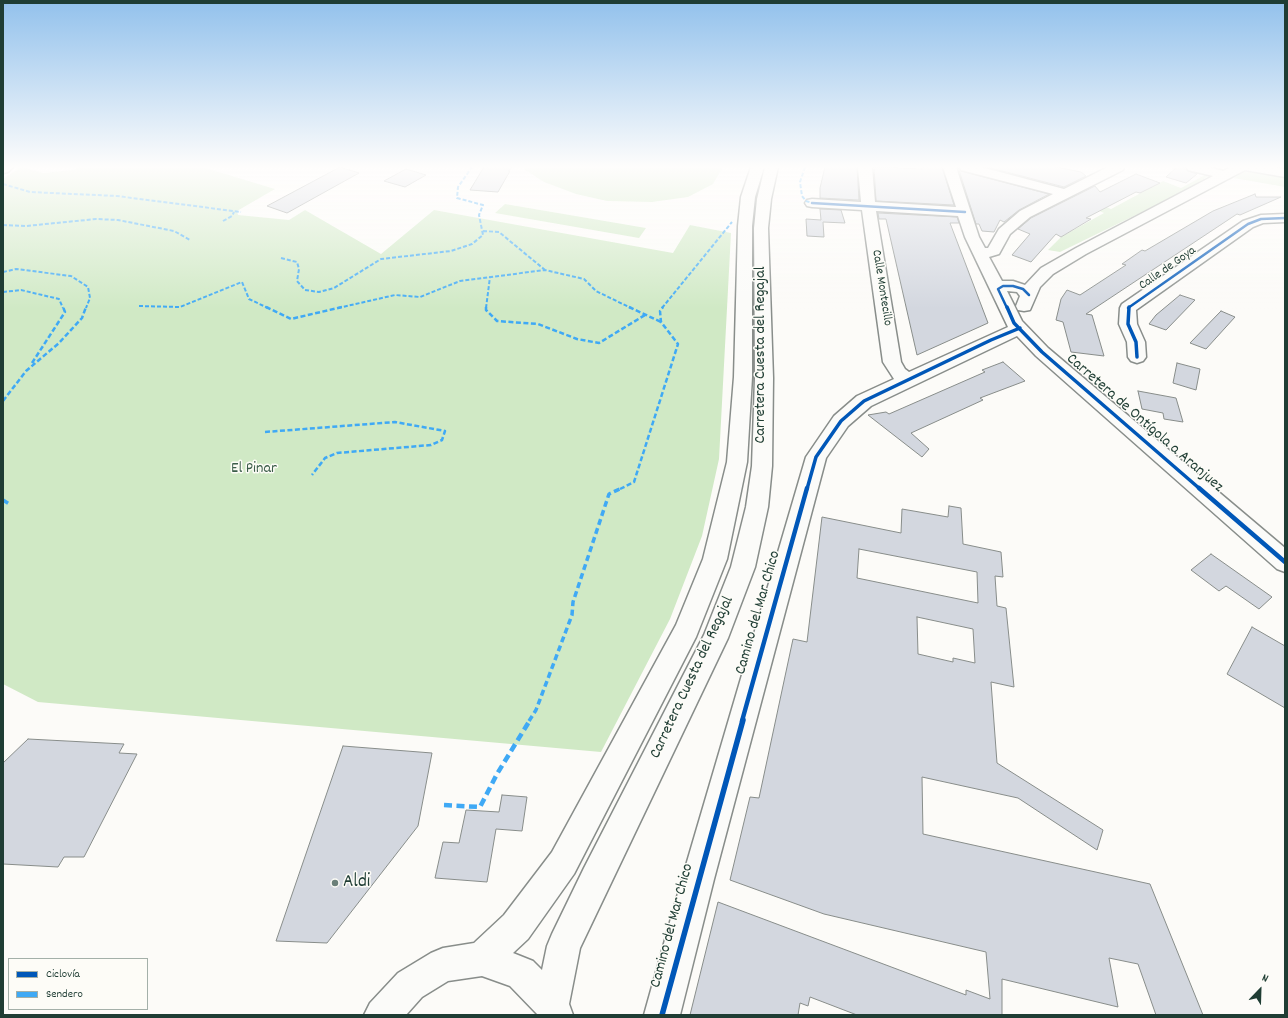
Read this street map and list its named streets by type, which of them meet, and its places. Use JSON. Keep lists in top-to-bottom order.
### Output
{
  "streets": {
    "street": [
      "Calle de Goya",
      "Calle Montecillo",
      "Carretera Cuesta del Regajal",
      "Carretera de Ontígola a Aranjuez",
      "Camino del Mar Chico"
    ]
  },
  "crossings": [
    ["Calle Montecillo", "Camino del Mar Chico"],
    ["Carretera de Ontígola a Aranjuez", "Camino del Mar Chico"]
  ],
  "parks": ["El Pinar"],
  "places": ["Aldi"],
  "legend": ["Ciclovía", "Sendero"],
  "north": "top right"
}
